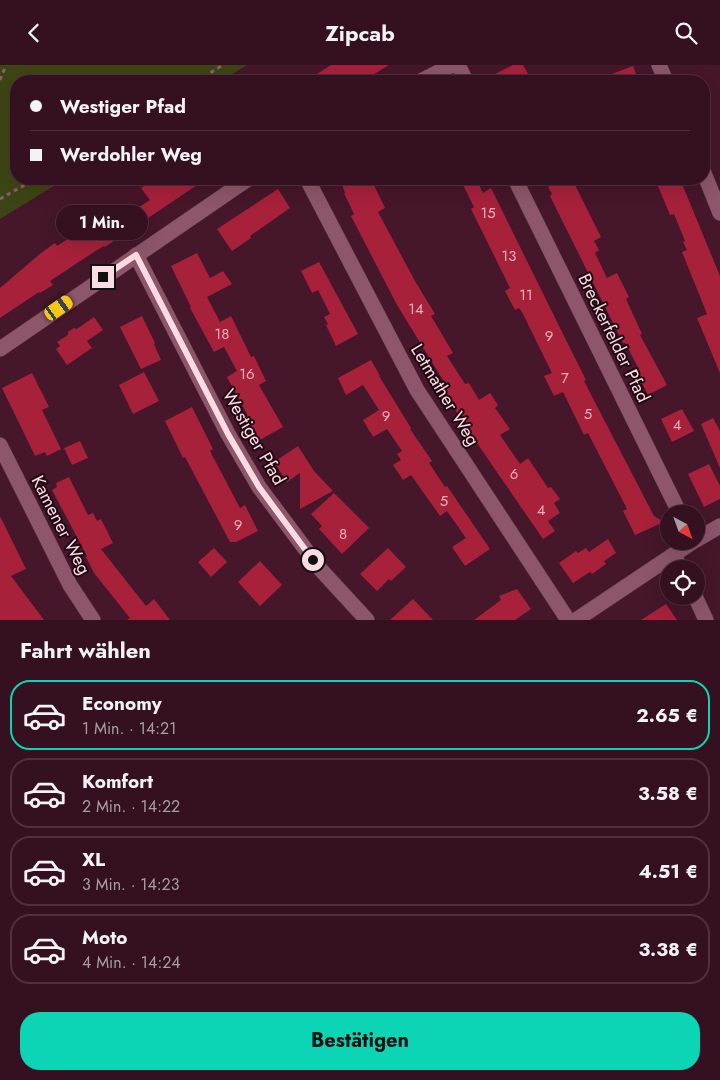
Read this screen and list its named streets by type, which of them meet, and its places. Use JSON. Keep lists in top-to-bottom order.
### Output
{
  "streets": {
    "street": [
      "Breckerfelder Pfad",
      "Letmather Weg",
      "Westiger Pfad",
      "Kamener Weg"
    ]
  },
  "house_numbers": [
    "15",
    "13",
    "11",
    "14",
    "18",
    "9",
    "16",
    "7",
    "5",
    "9",
    "4",
    "6",
    "5",
    "4",
    "9",
    "8"
  ],
  "north": "bottom right",
  "page": {
    "header": "Zipcab",
    "banner": ["Westiger Pfad", "Werdohler Weg"],
    "bubble": "1 Min.",
    "heading": "Fahrt wählen",
    "list": [
      {
        "name": "Economy",
        "note": "1 Min. · 14:21",
        "value": "2.65 €"
      },
      {
        "name": "Komfort",
        "note": "2 Min. · 14:22",
        "value": "3.58 €"
      },
      {
        "name": "XL",
        "note": "3 Min. · 14:23",
        "value": "4.51 €"
      },
      {
        "name": "Moto",
        "note": "4 Min. · 14:24",
        "value": "3.38 €"
      }
    ],
    "buttons": "Bestätigen"
  }
}
